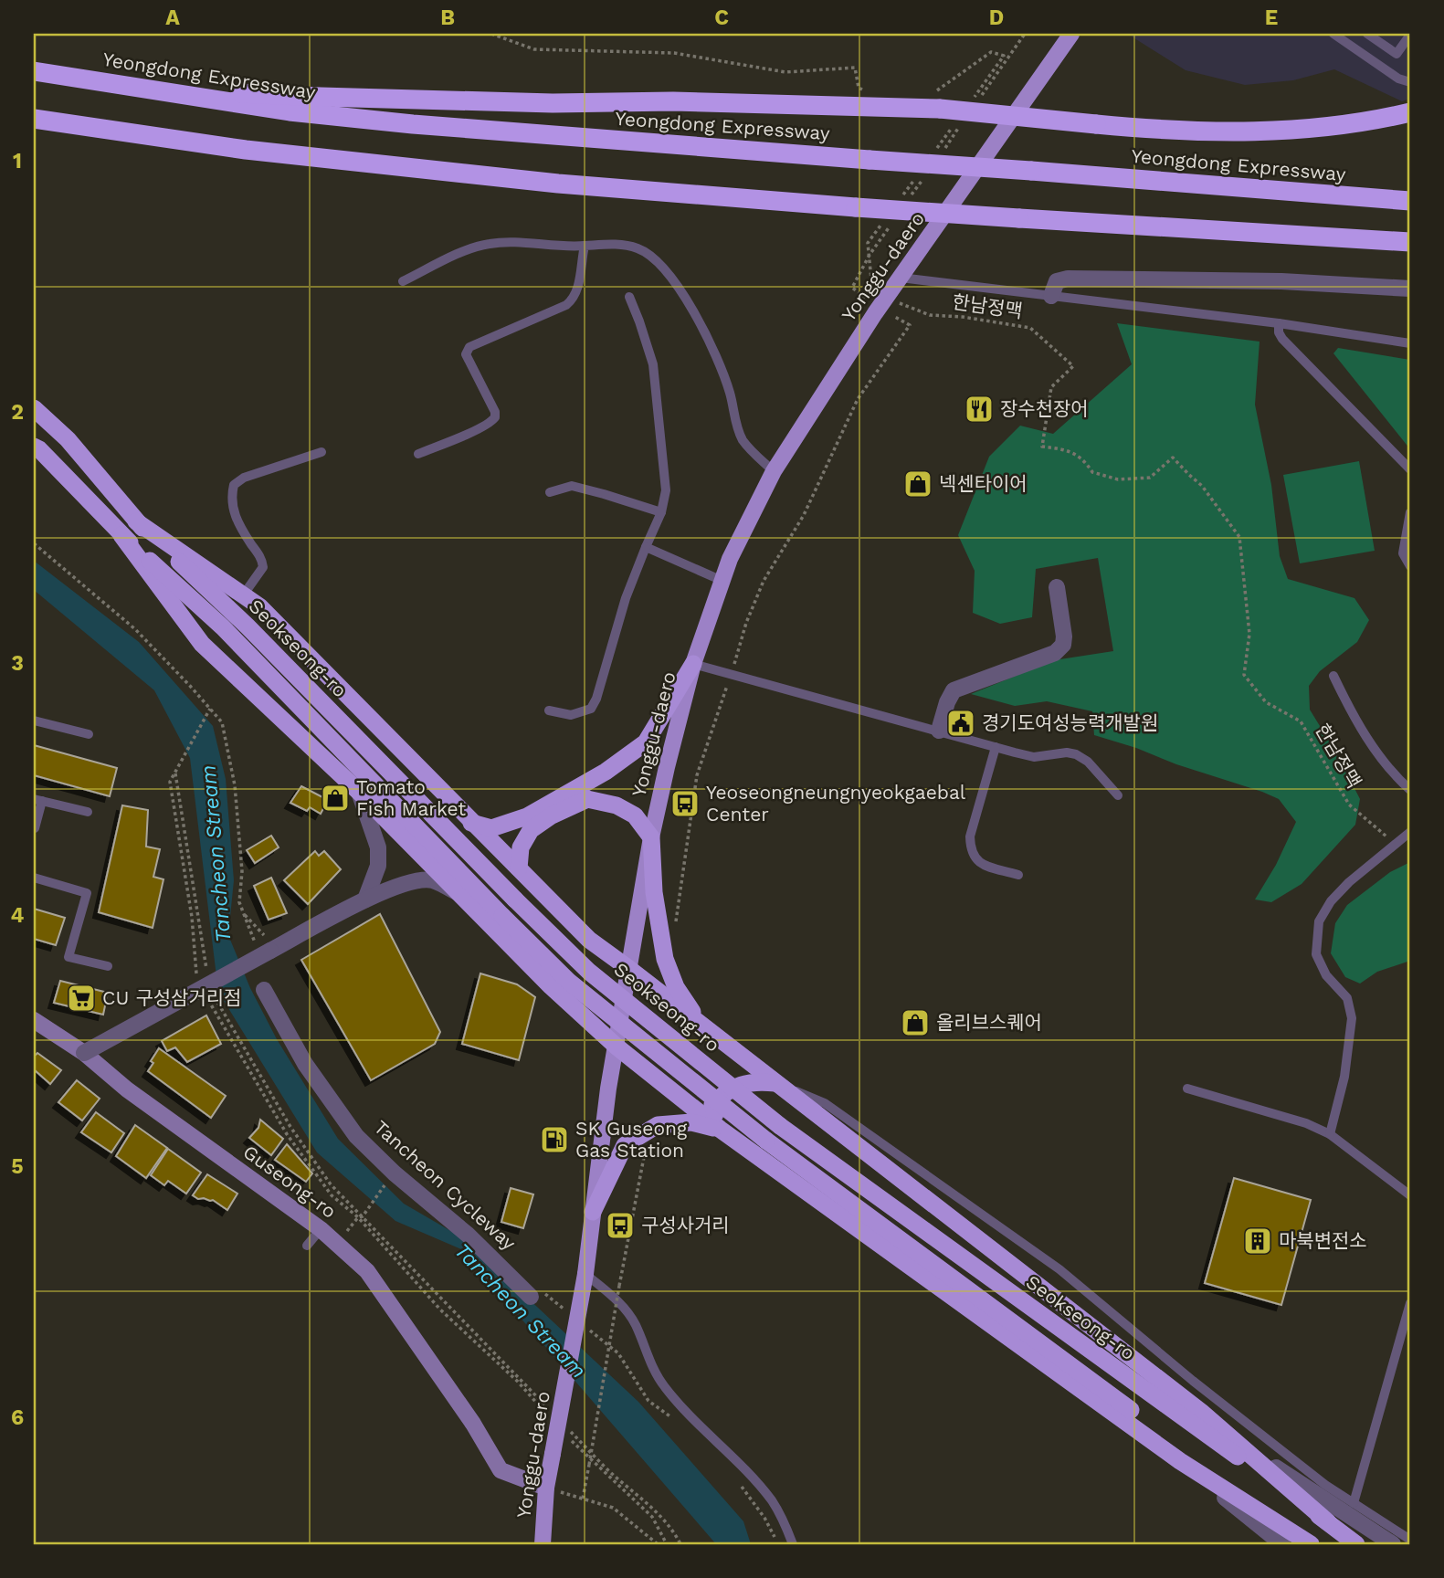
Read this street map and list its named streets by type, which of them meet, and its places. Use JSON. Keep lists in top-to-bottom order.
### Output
{
  "streets": {
    "highway": ["Yeongdong Expressway", "Seokseong-ro"],
    "main road": ["Yonggu-daero", "Guseong-ro"],
    "path": ["한남정맥"]
  },
  "crossings": [
    ["Yonggu-daero", "한남정맥"],
    ["Yonggu-daero", "Guseong-ro"]
  ],
  "water": ["Tancheon Stream"],
  "places": {
    "restaurant": ["장수천장어"],
    "shop": ["넥센타이어", "Tomato Fish Market", "올리브스퀘어"],
    "public building": ["경기도여성능력개발원"],
    "bus stop": ["Yeoseongneungnyeokgaebal Center", "구성사거리"],
    "supermarket": ["CU 구성삼거리점"],
    "fuel station": ["SK Guseong Gas Station"],
    "building": ["마북변전소"]
  },
  "grid": {
    "columns": [
      "A",
      "B",
      "C",
      "D",
      "E"
    ],
    "rows": [
      "1",
      "2",
      "3",
      "4",
      "5",
      "6"
    ]
  }
}
